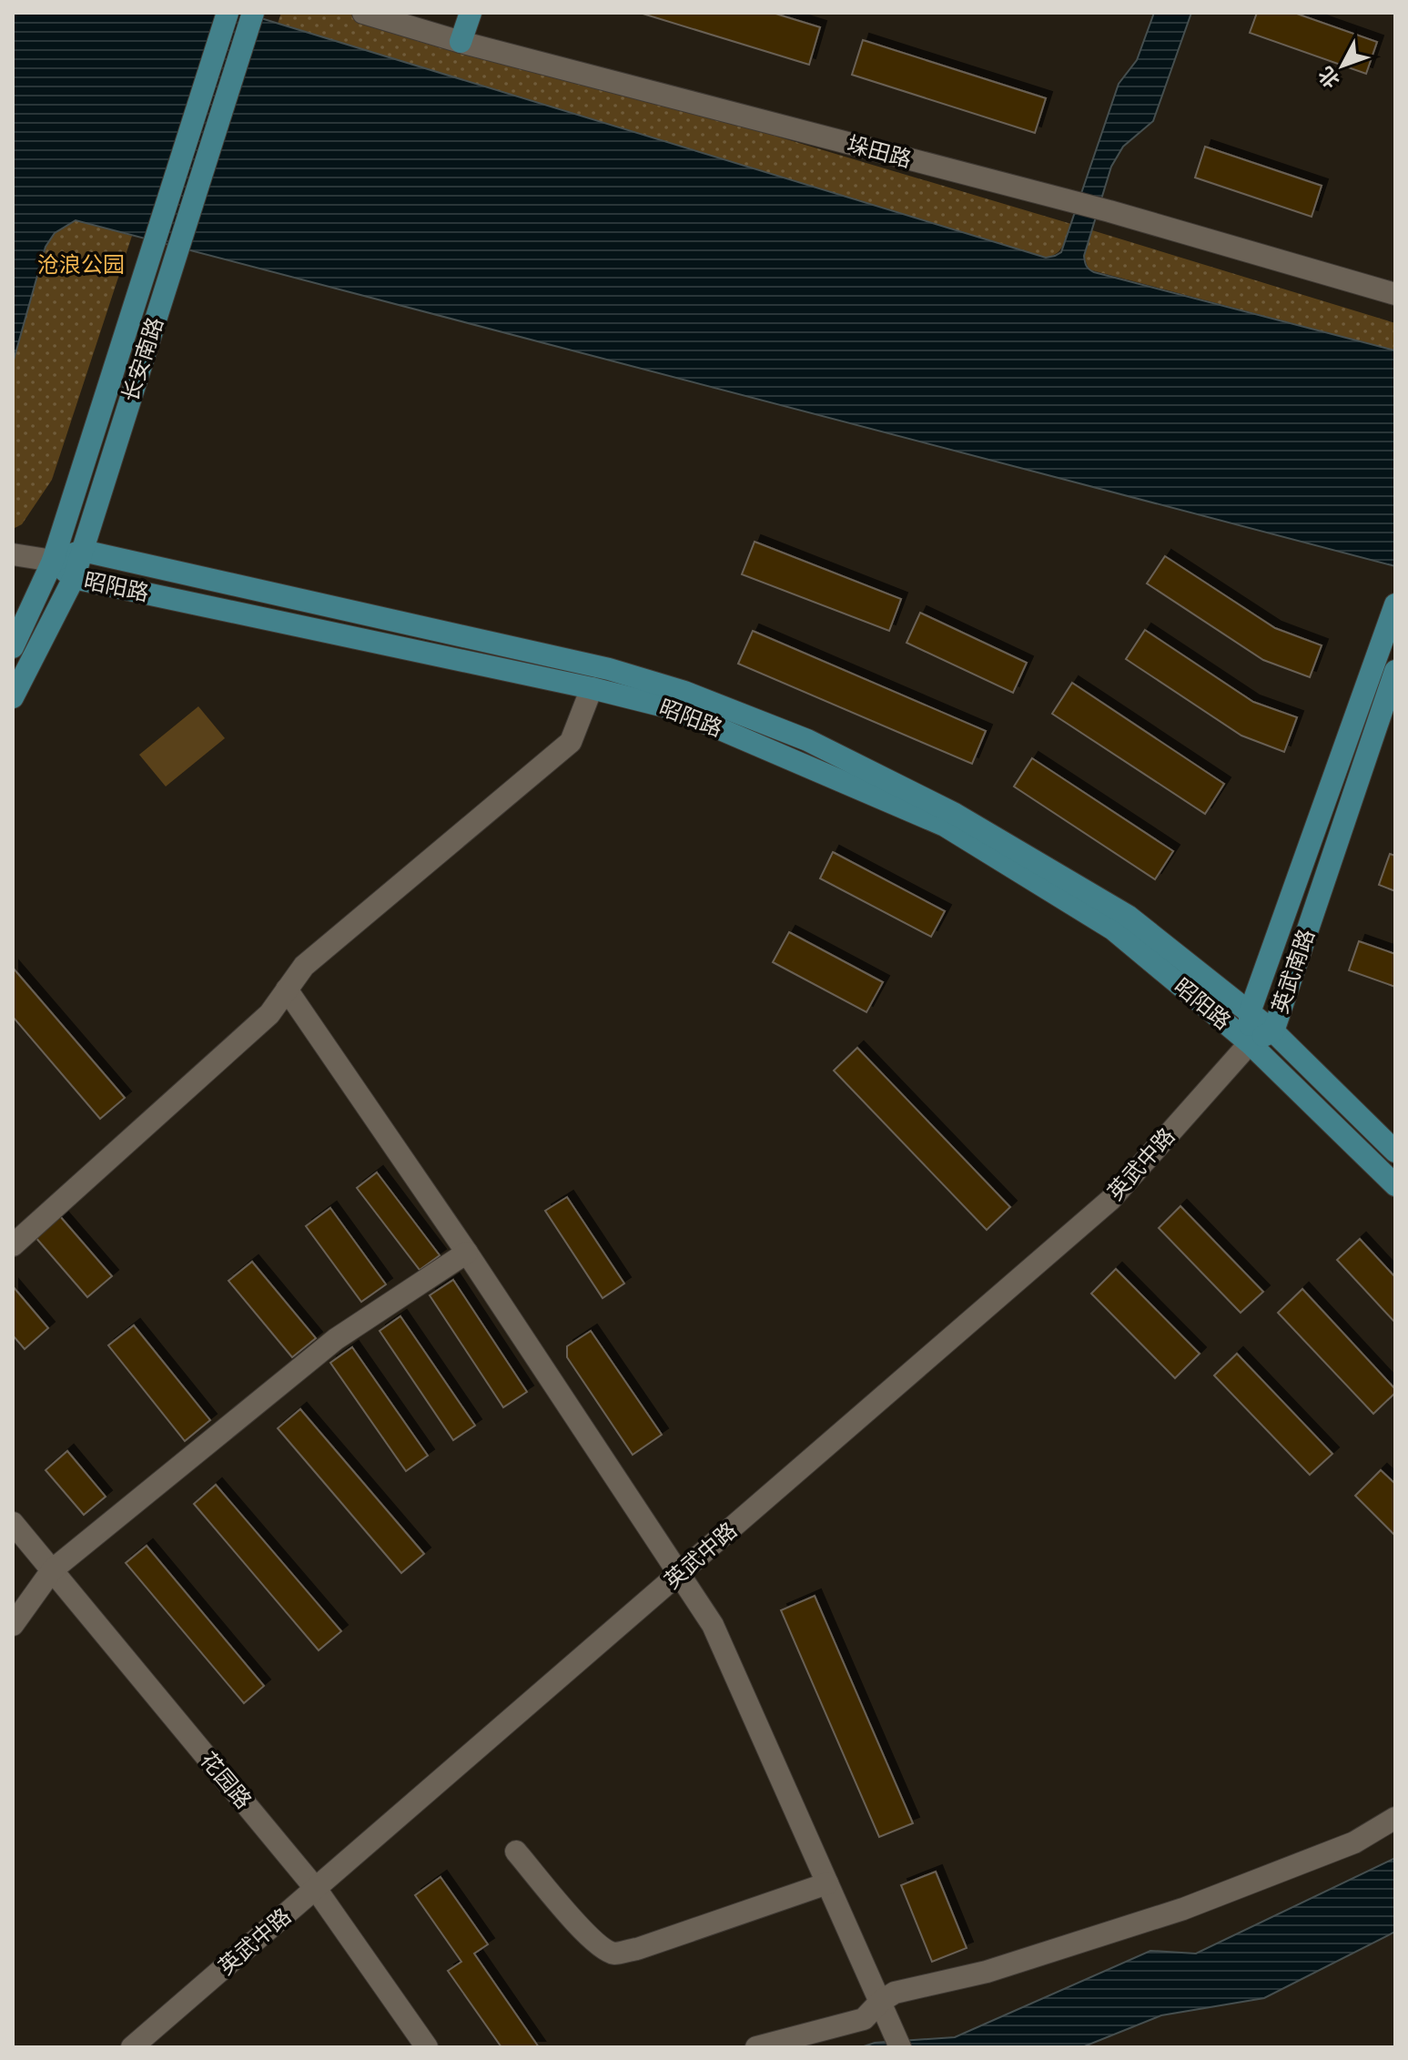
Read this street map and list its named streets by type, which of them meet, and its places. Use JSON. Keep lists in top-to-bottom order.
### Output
{
  "streets": {
    "main road": ["长安南路", "昭阳路", "英武南路"],
    "street": ["垛田路", "英武中路", "花园路"]
  },
  "crossings": [
    ["长安南路", "昭阳路"],
    ["昭阳路", "英武南路"],
    ["昭阳路", "英武中路"],
    ["英武南路", "英武中路"],
    ["英武中路", "花园路"]
  ],
  "parks": ["沧浪公园"],
  "north": "bottom left"
}
